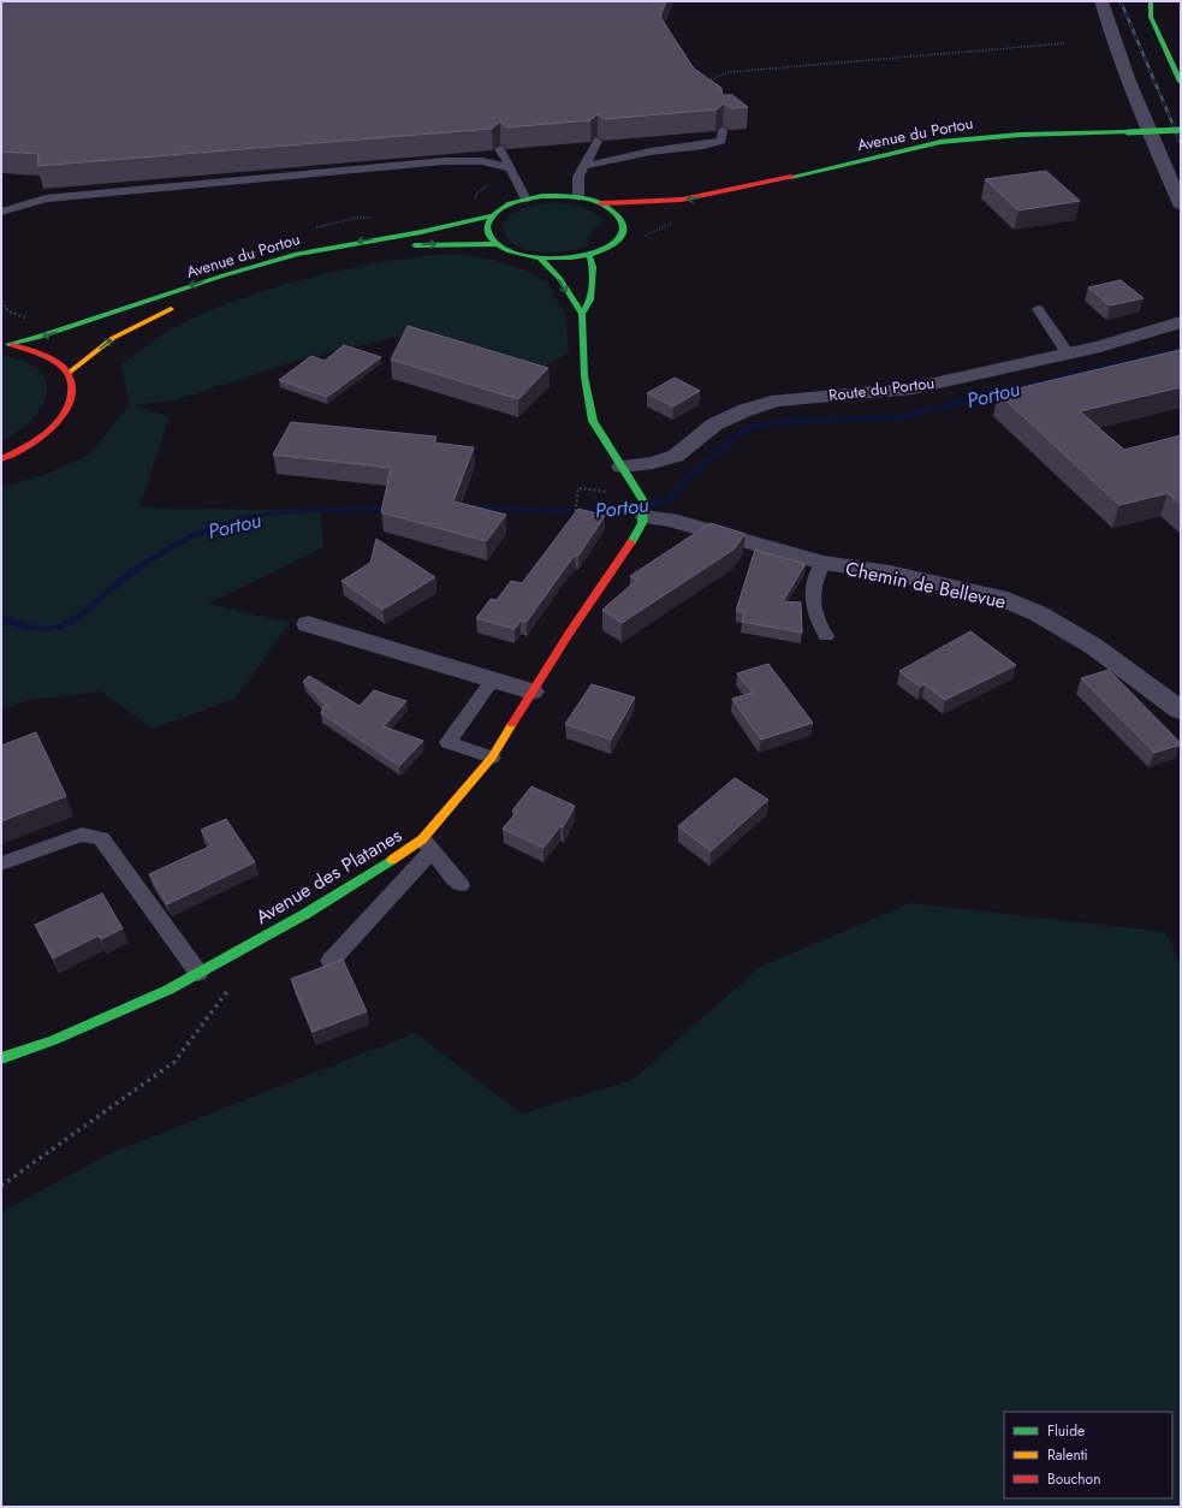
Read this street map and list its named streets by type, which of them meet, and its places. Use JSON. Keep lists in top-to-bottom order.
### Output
{
  "streets": {
    "main road": ["Avenue du Portou", "Avenue des Platanes"],
    "street": ["Route du Portou", "Chemin de Bellevue"]
  },
  "crossings": [
    ["Chemin de Bellevue", "Avenue des Platanes"]
  ],
  "water": ["Portou"],
  "legend": ["Fluide", "Ralenti", "Bouchon"]
}
